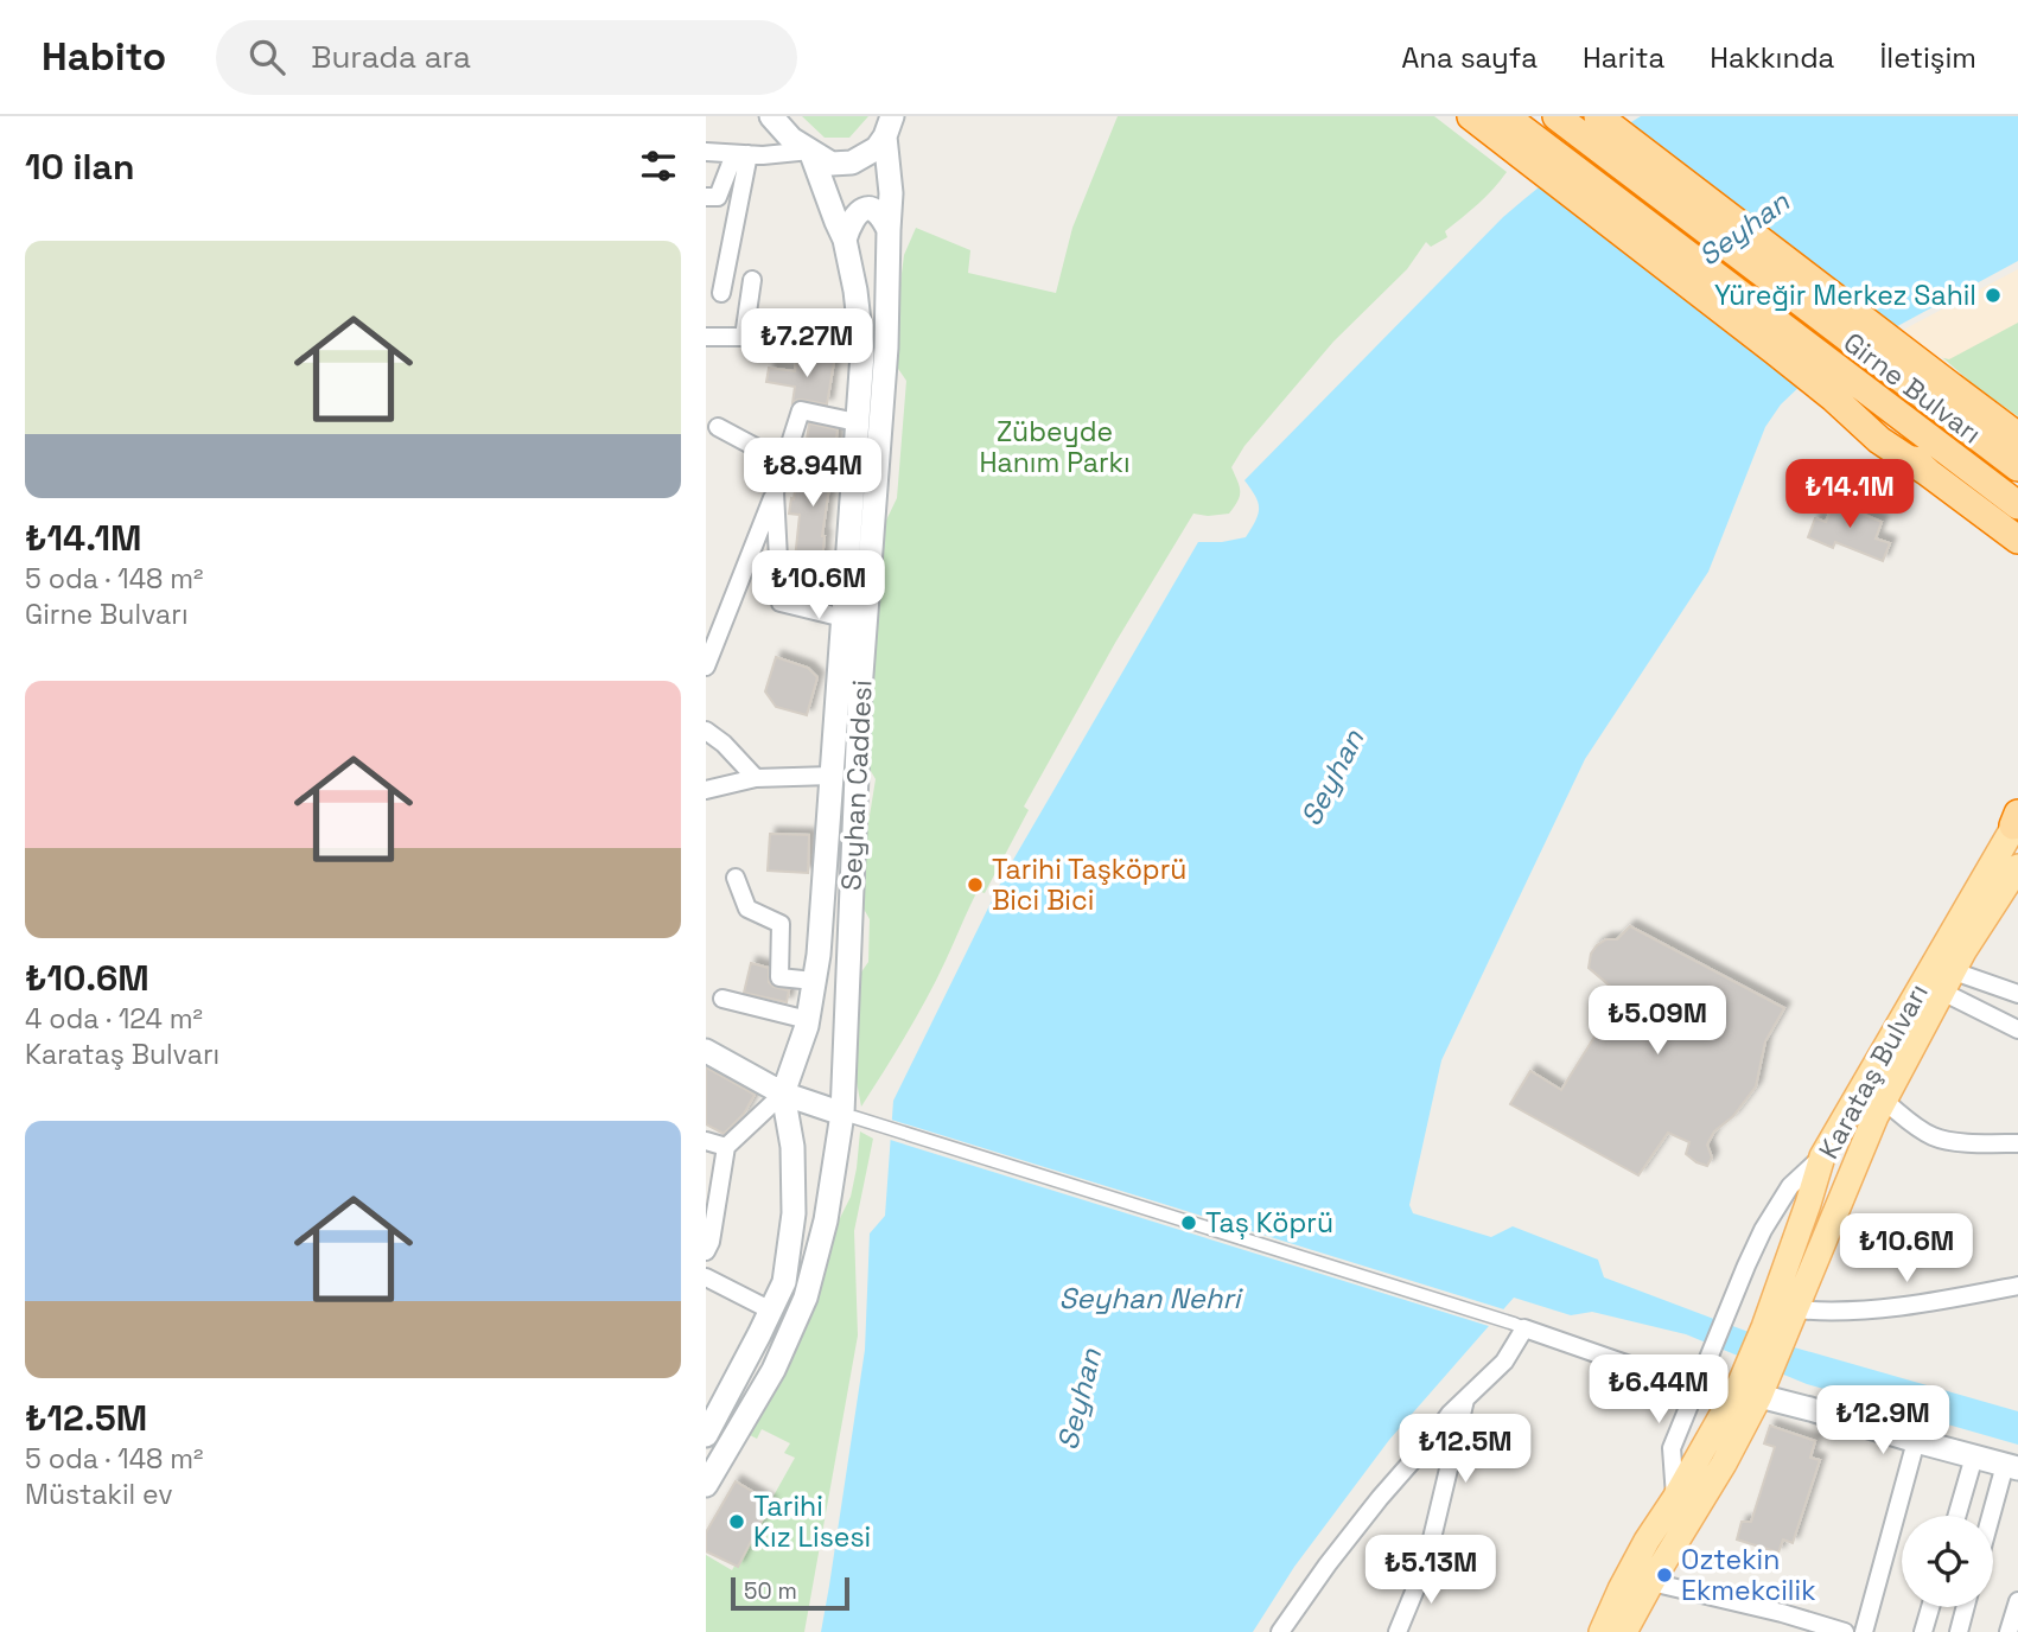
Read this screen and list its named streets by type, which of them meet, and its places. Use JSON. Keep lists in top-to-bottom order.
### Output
{
  "streets": {
    "highway": ["Girne Bulvarı"],
    "main road": ["Seyhan Caddesi", "Karataş Bulvarı"]
  },
  "water": ["Seyhan", "Seyhan Nehri"],
  "parks": ["Zübeyde Hanım Parkı"],
  "places": [
    "Yüreğir Merkez Sahil",
    "Tarihi Taşköprü Bici Bici",
    "Taș Köprü",
    "Tarihi Kız Lisesi",
    "Oztekin Ekmekcilik"
  ],
  "scale_bar": "50 m",
  "page": {
    "header": "Habito",
    "search": "Burada ara",
    "nav": [
      "Ana sayfa",
      "Harita",
      "Hakkında",
      "İletişim"
    ],
    "heading": "10 ilan",
    "list": [
      {
        "name": "₺14.1M",
        "note": "5 oda · 148 m² · Girne Bulvarı"
      },
      {
        "name": "₺10.6M",
        "note": "4 oda · 124 m² · Karataş Bulvarı"
      },
      {
        "name": "₺12.5M",
        "note": "5 oda · 148 m² · Müstakil ev"
      }
    ],
    "price": [
      "₺7.27M",
      "₺8.94M",
      "₺14.1M",
      "₺10.6M",
      "₺5.09M",
      "₺10.6M",
      "₺6.44M",
      "₺12.9M",
      "₺12.5M",
      "₺5.13M"
    ],
    "scale": "50 m"
  }
}
